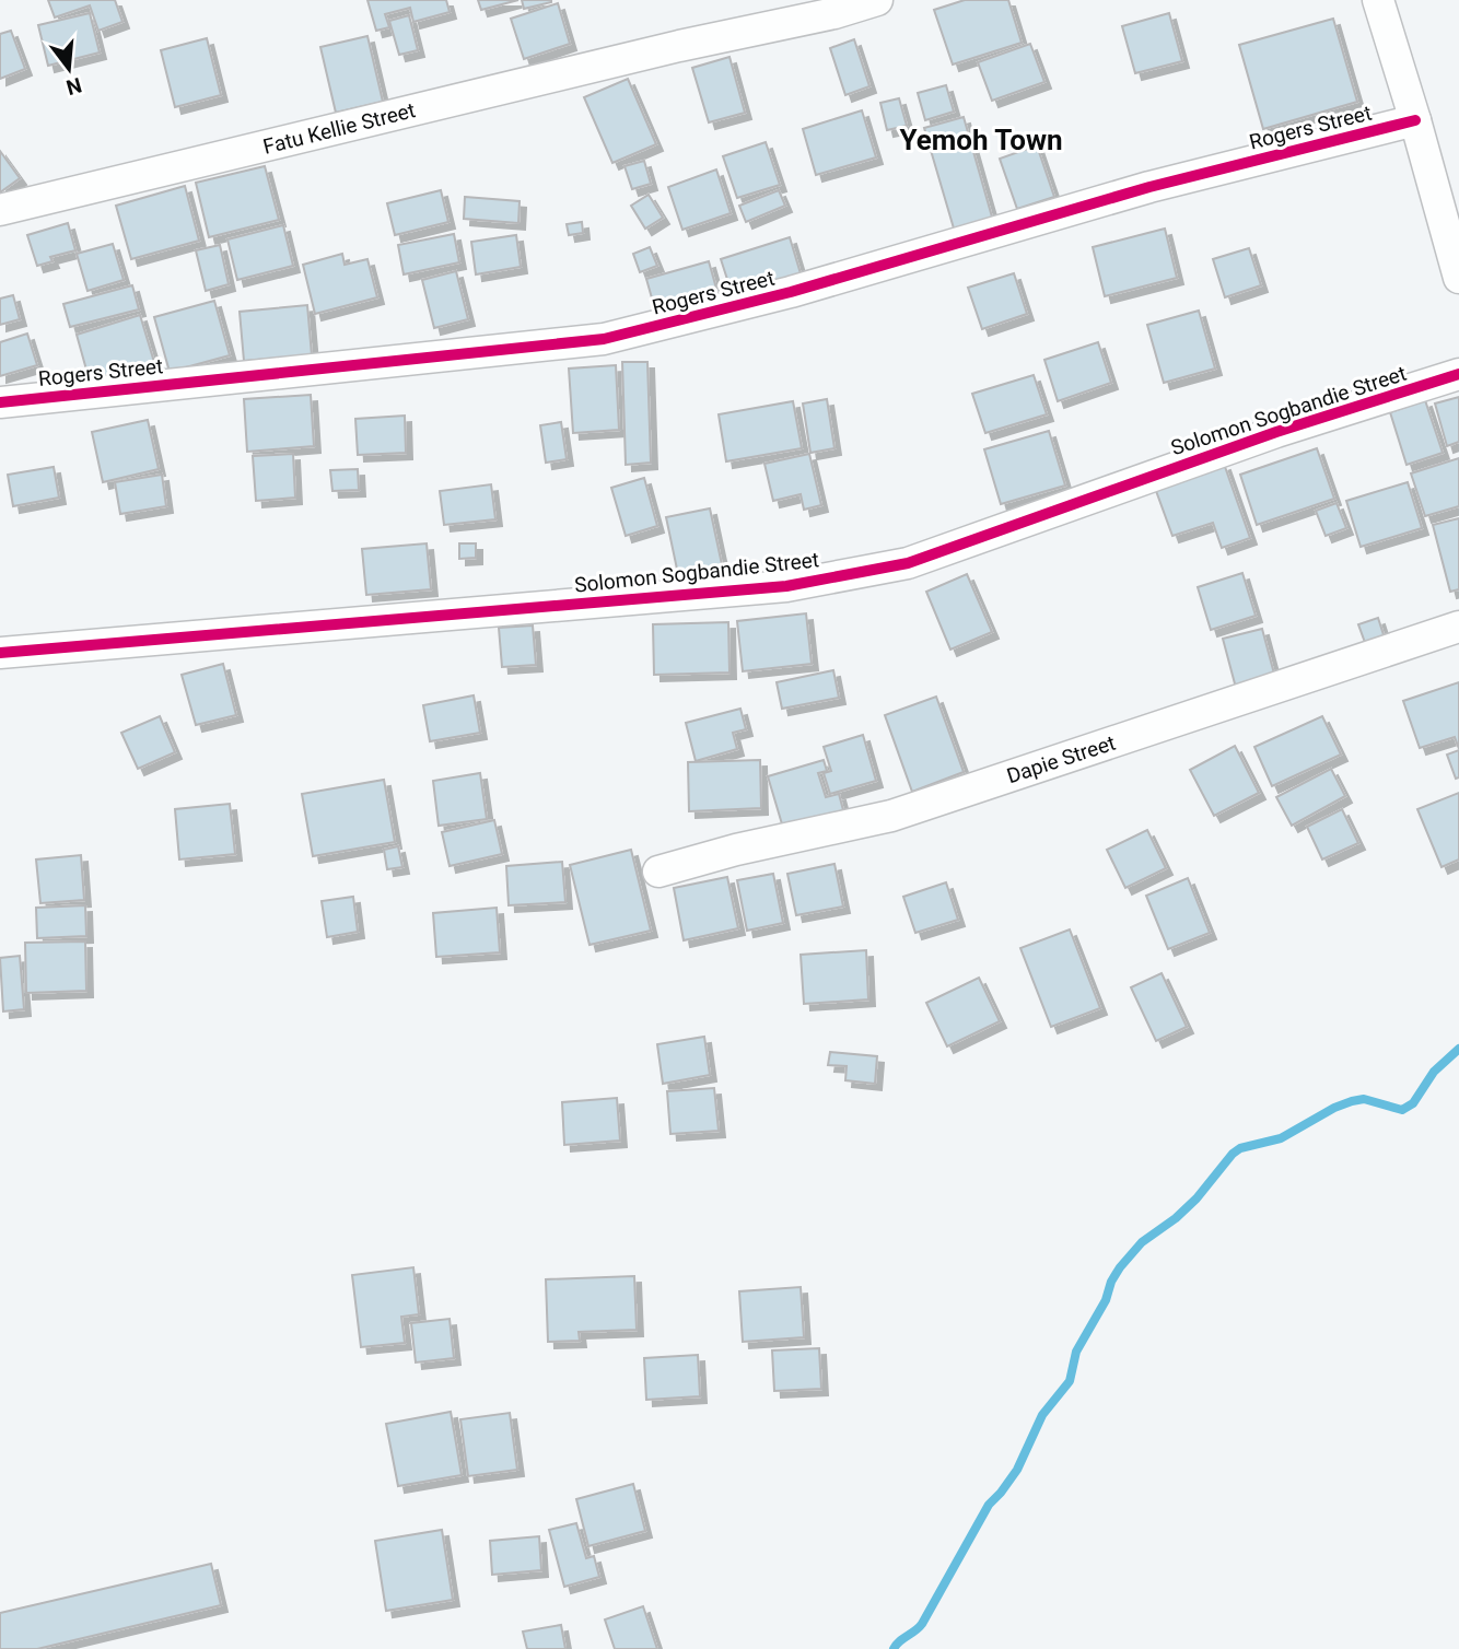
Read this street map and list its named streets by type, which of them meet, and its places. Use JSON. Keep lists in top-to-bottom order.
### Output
{
  "streets": {
    "street": [
      "Rogers Street",
      "Fatu Kellie Street",
      "Solomon Sogbandie Street",
      "Dapie Street"
    ]
  },
  "districts": ["Yemoh Town"],
  "north": "bottom"
}
